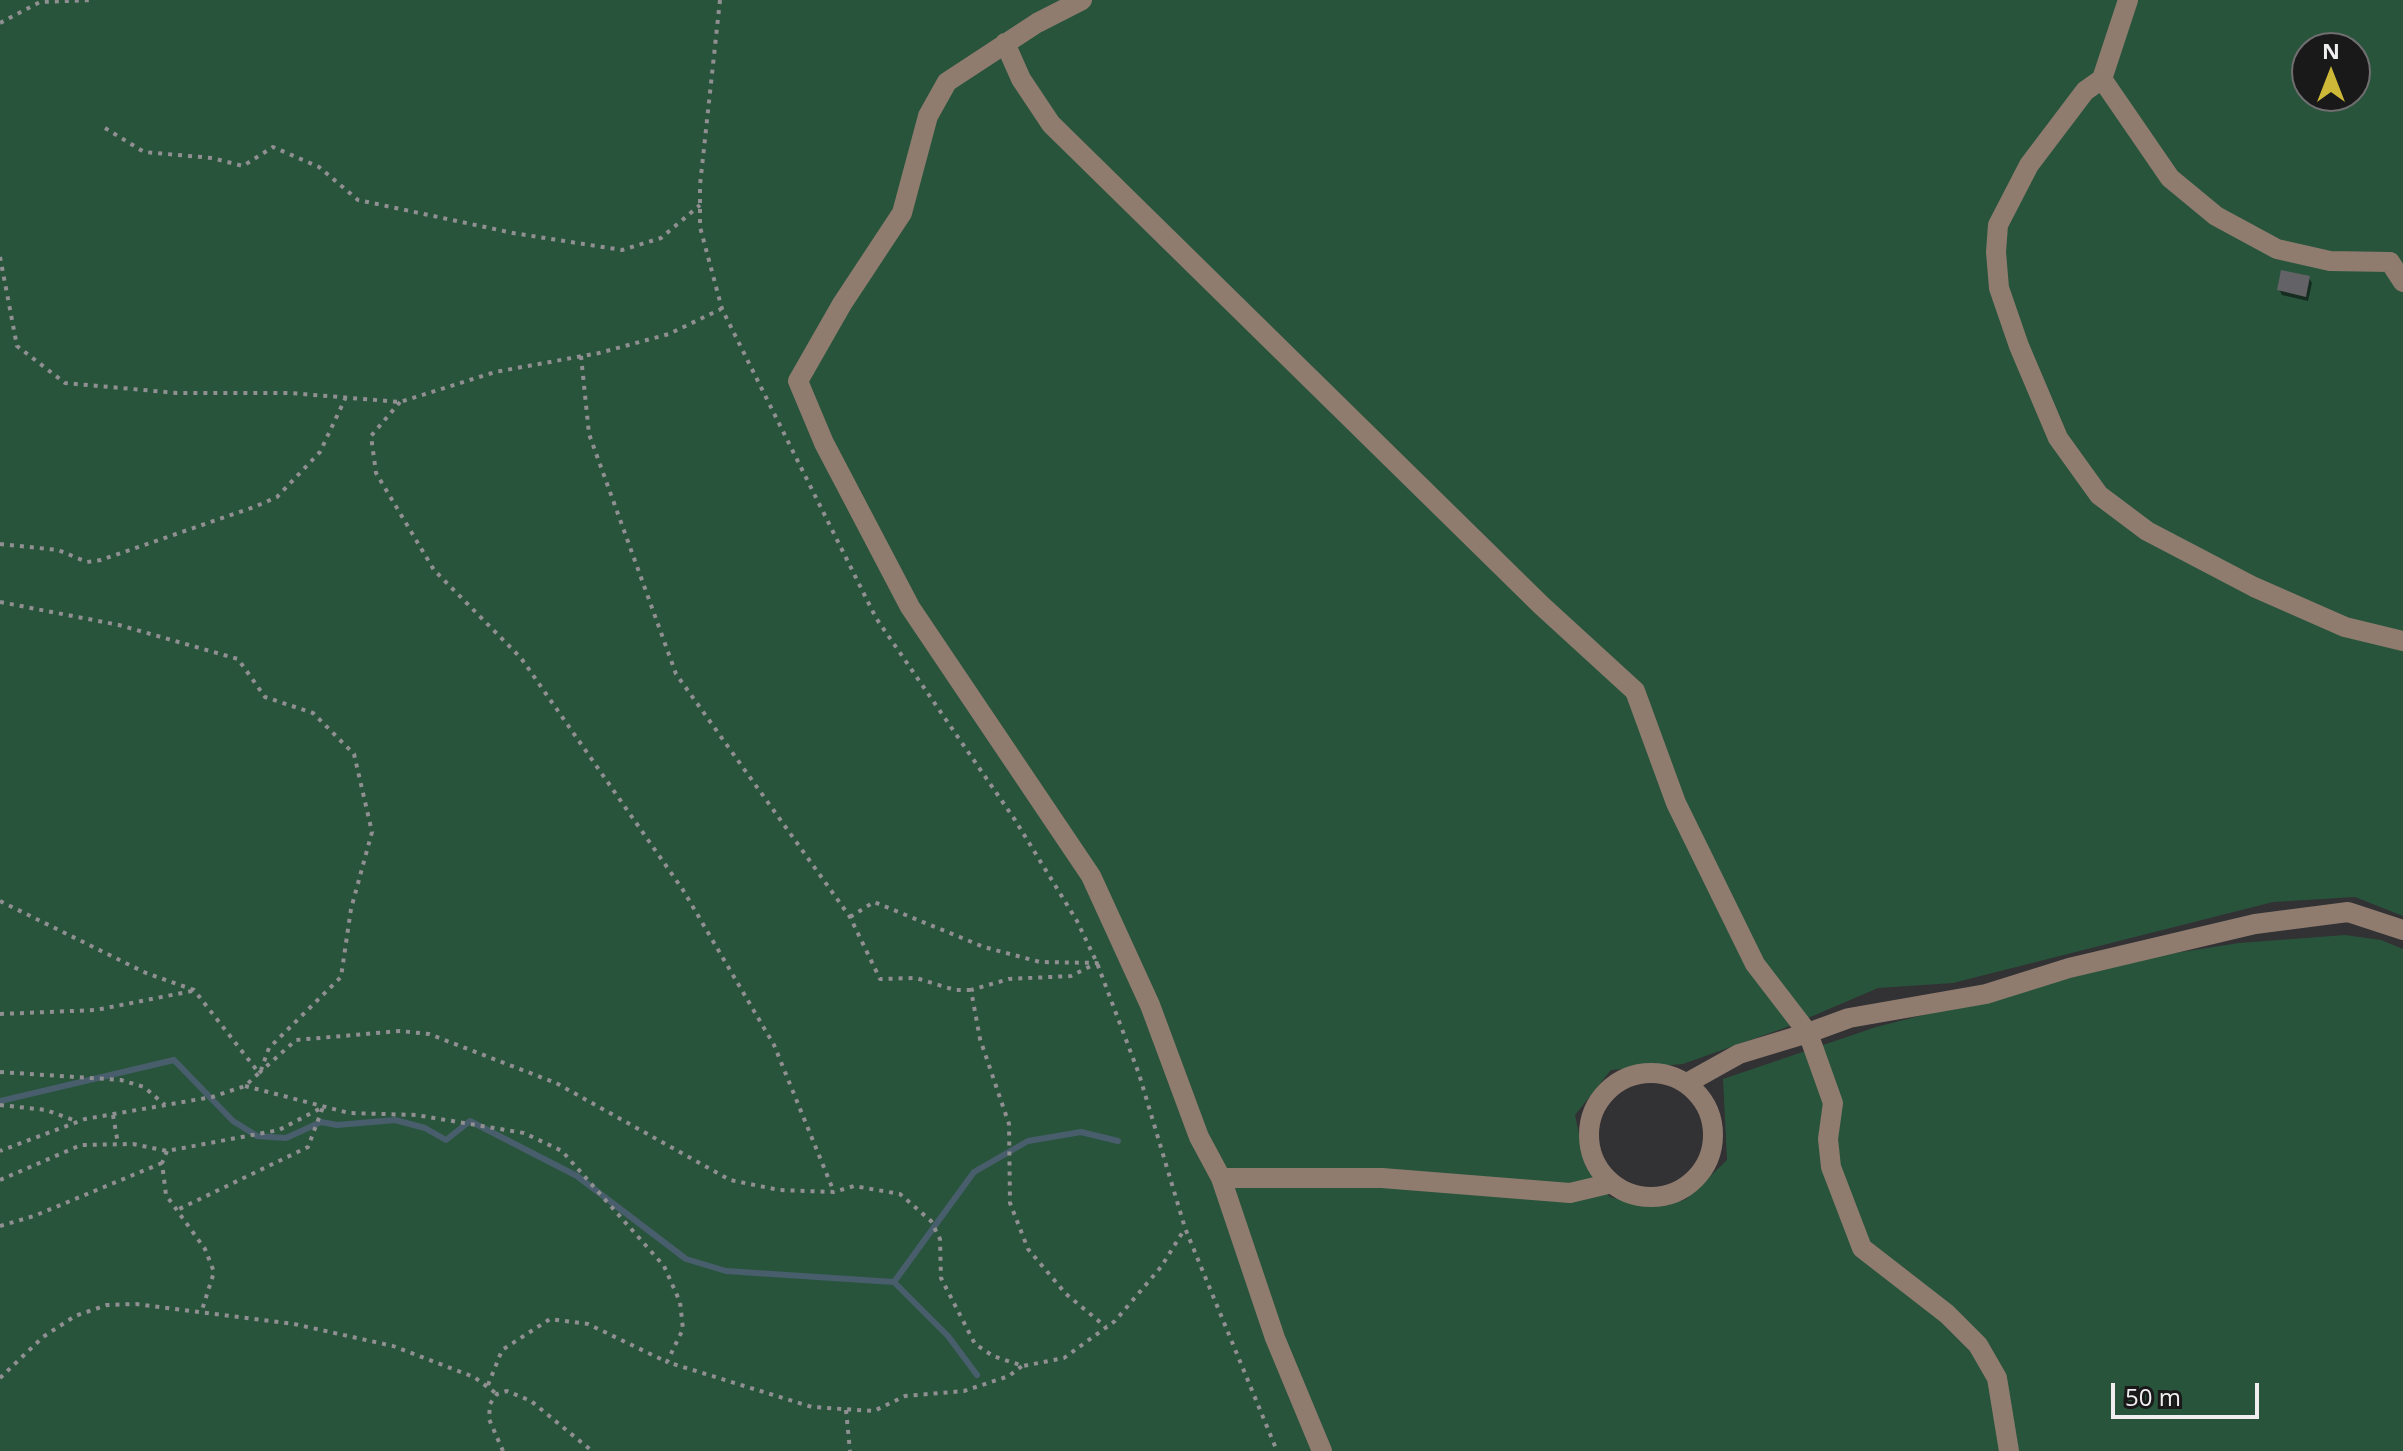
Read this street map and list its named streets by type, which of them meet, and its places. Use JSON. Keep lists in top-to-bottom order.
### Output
{
  "scale_bar": "50 m",
  "north": "top"
}
